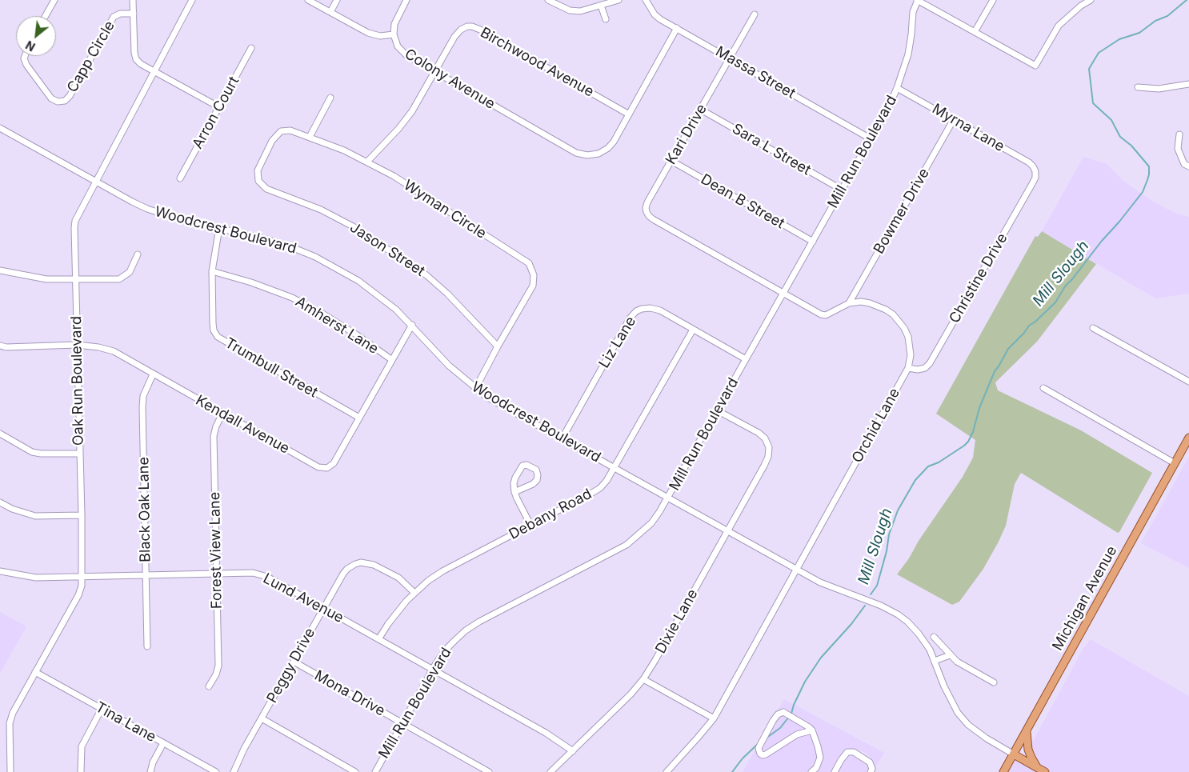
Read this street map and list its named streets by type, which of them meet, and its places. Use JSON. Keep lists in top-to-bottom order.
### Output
{
  "streets": {
    "main road": ["Michigan Avenue"],
    "street": [
      "Capp Circle",
      "Birchwood Avenue",
      "Massa Street",
      "Colony Avenue",
      "Arron Court",
      "Myrna Lane",
      "Kari Drive",
      "Sara L Street",
      "Mill Run Boulevard",
      "Dean B Street",
      "Wyman Circle",
      "Bowmer Drive",
      "Woodcrest Boulevard",
      "Jason Street",
      "Christine Drive",
      "Amherst Lane",
      "Liz Lane",
      "Trumbull Street",
      "Oak Run Boulevard",
      "Kendall Avenue",
      "Orchid Lane",
      "Black Oak Lane",
      "Debany Road",
      "Forest View Lane",
      "Lund Avenue",
      "Dixie Lane",
      "Peggy Drive",
      "Mona Drive",
      "Tina Lane"
    ]
  },
  "crossings": [
    ["Birchwood Avenue", "Colony Avenue"],
    ["Birchwood Avenue", "Wyman Circle"],
    ["Massa Street", "Kari Drive"],
    ["Massa Street", "Mill Run Boulevard"],
    ["Myrna Lane", "Mill Run Boulevard"],
    ["Myrna Lane", "Bowmer Drive"],
    ["Myrna Lane", "Christine Drive"],
    ["Kari Drive", "Sara L Street"],
    ["Kari Drive", "Dean B Street"],
    ["Kari Drive", "Orchid Lane"],
    ["Sara L Street", "Mill Run Boulevard"],
    ["Mill Run Boulevard", "Dean B Street"],
    ["Mill Run Boulevard", "Woodcrest Boulevard"],
    ["Mill Run Boulevard", "Liz Lane"],
    ["Mill Run Boulevard", "Orchid Lane"],
    ["Mill Run Boulevard", "Lund Avenue"],
    ["Mill Run Boulevard", "Dixie Lane"],
    ["Mill Run Boulevard", "Mona Drive"],
    ["Wyman Circle", "Woodcrest Boulevard"],
    ["Wyman Circle", "Jason Street"],
    ["Bowmer Drive", "Orchid Lane"],
    ["Woodcrest Boulevard", "Liz Lane"],
    ["Woodcrest Boulevard", "Trumbull Street"],
    ["Woodcrest Boulevard", "Oak Run Boulevard"],
    ["Woodcrest Boulevard", "Kendall Avenue"],
    ["Woodcrest Boulevard", "Orchid Lane"],
    ["Woodcrest Boulevard", "Debany Road"],
    ["Woodcrest Boulevard", "Michigan Avenue"],
    ["Woodcrest Boulevard", "Dixie Lane"],
    ["Christine Drive", "Orchid Lane"],
    ["Amherst Lane", "Trumbull Street"],
    ["Amherst Lane", "Kendall Avenue"],
    ["Liz Lane", "Debany Road"],
    ["Trumbull Street", "Kendall Avenue"],
    ["Oak Run Boulevard", "Kendall Avenue"],
    ["Oak Run Boulevard", "Lund Avenue"],
    ["Oak Run Boulevard", "Tina Lane"],
    ["Kendall Avenue", "Black Oak Lane"],
    ["Kendall Avenue", "Forest View Lane"],
    ["Black Oak Lane", "Lund Avenue"],
    ["Debany Road", "Lund Avenue"],
    ["Debany Road", "Peggy Drive"],
    ["Forest View Lane", "Lund Avenue"],
    ["Lund Avenue", "Dixie Lane"],
    ["Lund Avenue", "Peggy Drive"],
    ["Peggy Drive", "Mona Drive"]
  ],
  "water": ["Mill Slough"],
  "north": "bottom left"
}
